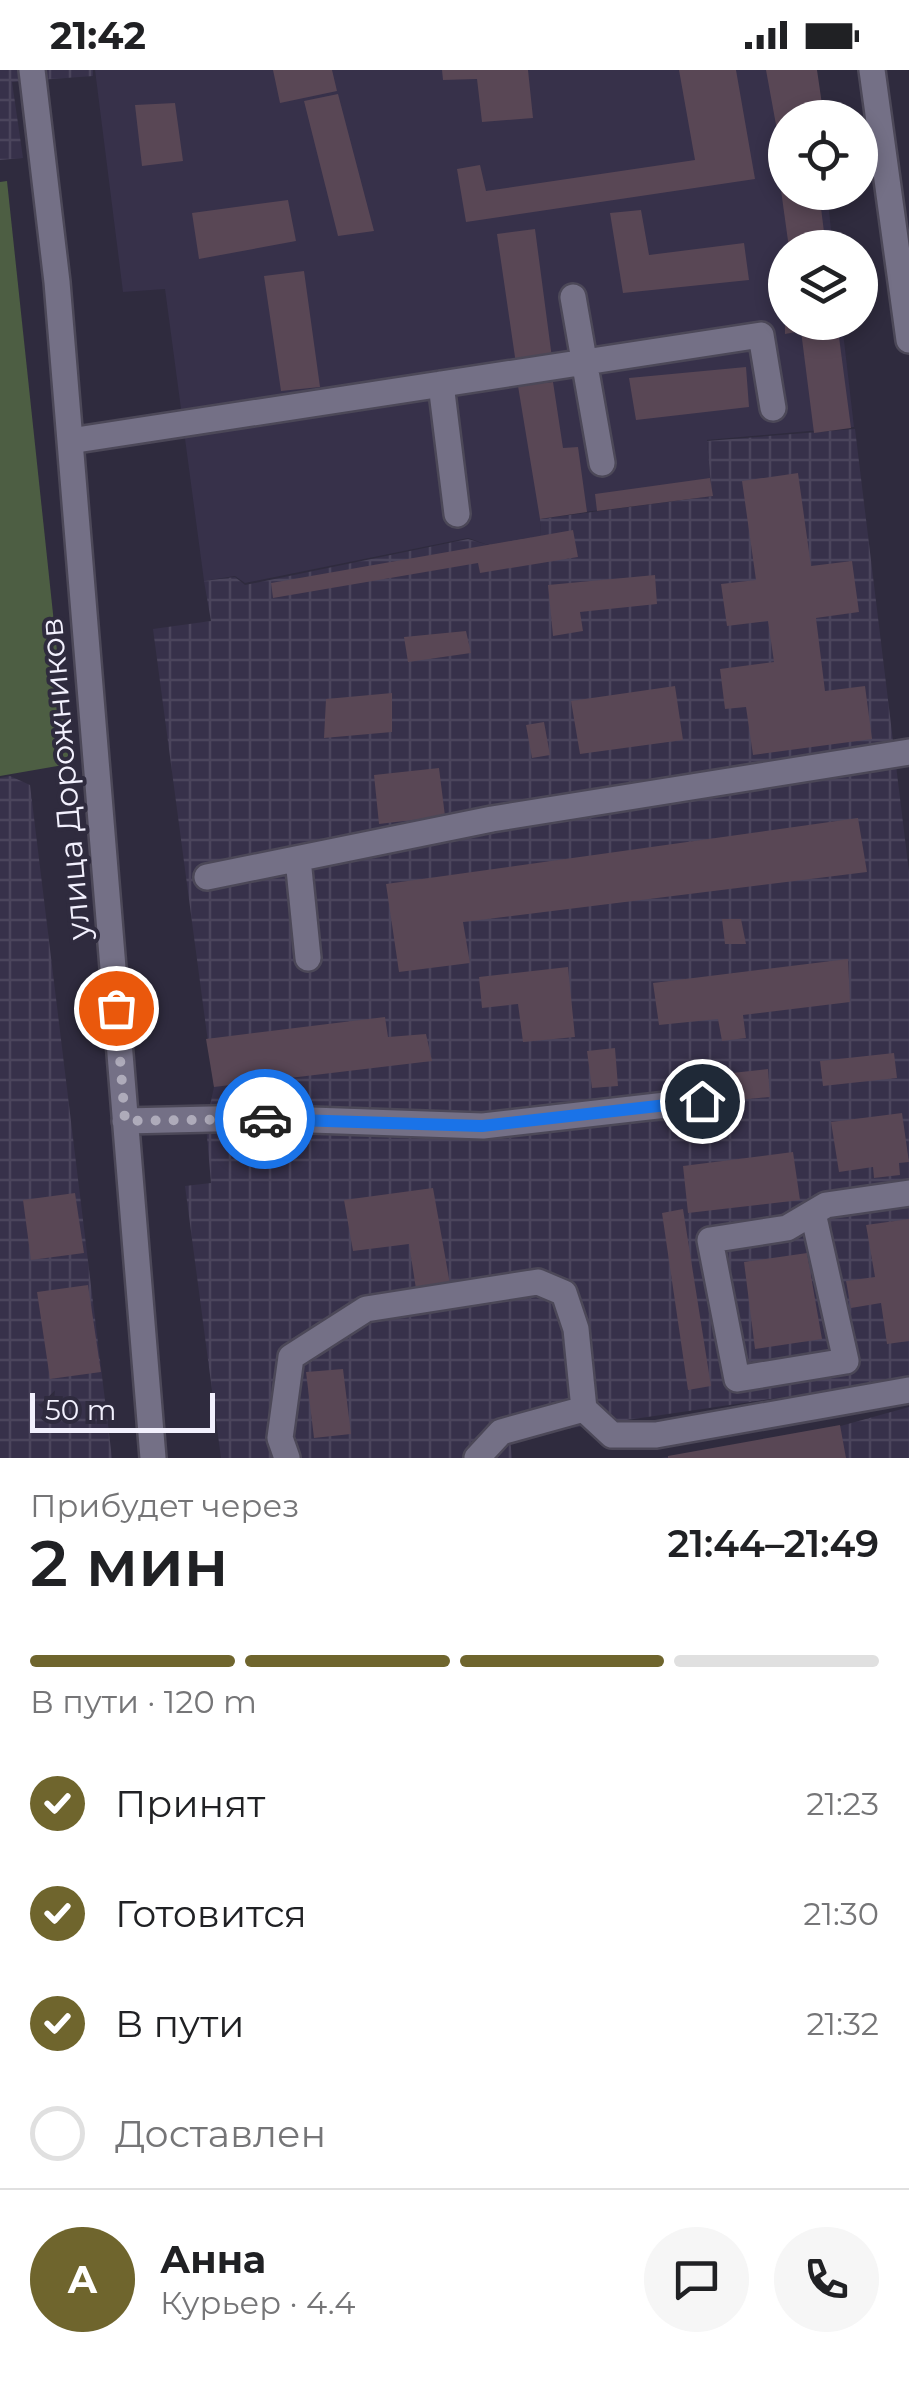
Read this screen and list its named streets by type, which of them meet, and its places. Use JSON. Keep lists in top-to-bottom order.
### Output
{
  "streets": {
    "street": ["улица Дорожников"]
  },
  "scale_bar": "50 m",
  "page": {
    "status": "21:42",
    "scale": "50 m",
    "heading": ["2 мин", "Прибудет через", "21:44–21:49"],
    "panel": ["Анна", "Курьер · 4.4"],
    "bar": "В пути · 120 m",
    "list": [
      ["Принят", "21:23"],
      ["Готовится", "21:30"],
      ["В пути", "21:32"],
      "Доставлен"
    ],
    "round": "А"
  }
}
